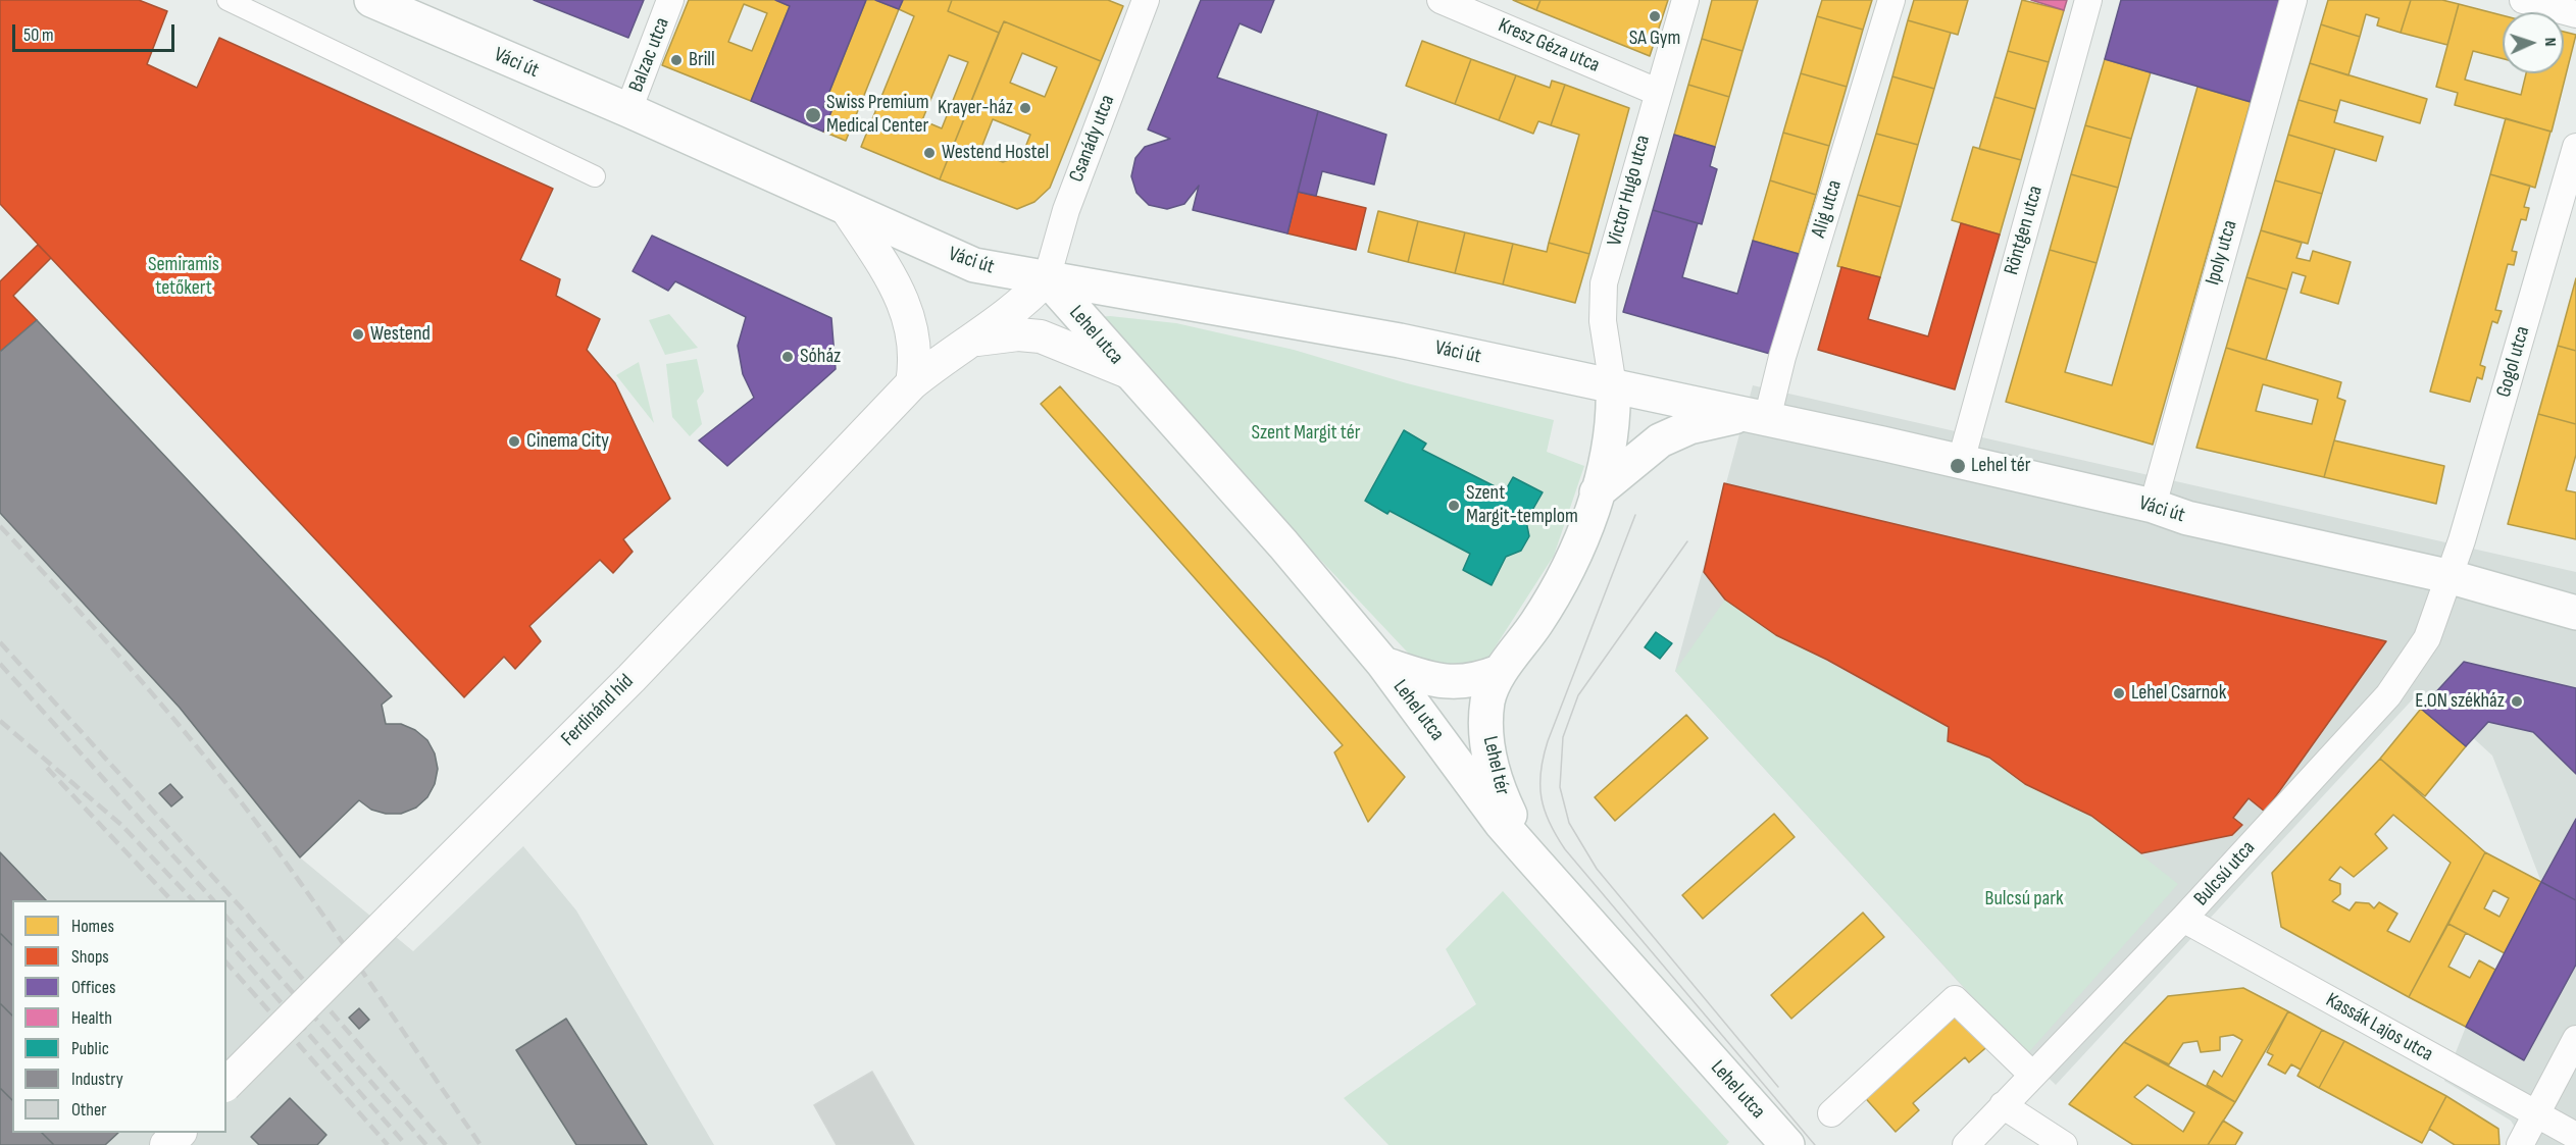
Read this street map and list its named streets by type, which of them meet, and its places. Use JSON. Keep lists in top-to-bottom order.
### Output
{
  "streets": {
    "main road": ["Váci út", "Lehel utca", "Lehel tér"],
    "street": [
      "Kresz Géza utca",
      "Balzac utca",
      "Csanády utca",
      "Victor Hugo utca",
      "Alig utca",
      "Röntgen utca",
      "Ipoly utca",
      "Gogol utca",
      "Ferdinánd híd",
      "Bulcsú utca",
      "Kassák Lajos utca"
    ]
  },
  "crossings": [
    ["Kresz Géza utca", "Victor Hugo utca"],
    ["Balzac utca", "Váci út"],
    ["Váci út", "Csanády utca"],
    ["Váci út", "Victor Hugo utca"],
    ["Váci út", "Alig utca"],
    ["Váci út", "Röntgen utca"],
    ["Váci út", "Ipoly utca"],
    ["Váci út", "Lehel utca"],
    ["Váci út", "Gogol utca"],
    ["Váci út", "Ferdinánd híd"],
    ["Váci út", "Lehel tér"],
    ["Váci út", "Bulcsú utca"],
    ["Csanády utca", "Lehel utca"],
    ["Csanády utca", "Ferdinánd híd"],
    ["Lehel utca", "Ferdinánd híd"],
    ["Lehel utca", "Lehel tér"],
    ["Gogol utca", "Bulcsú utca"],
    ["Bulcsú utca", "Kassák Lajos utca"]
  ],
  "parks": ["Semiramis tetőkert", "Szent Margit tér", "Bulcsú park"],
  "places": [
    "SA Gym",
    "Brill",
    "Krayer-ház",
    "Swiss Premium Medical Center",
    "Westend Hostel",
    "Westend",
    "Sóház",
    "Cinema City",
    "Lehel tér",
    "Szent Margit-templom",
    "Lehel Csarnok",
    "E.ON székház"
  ],
  "legend": [
    "Homes",
    "Shops",
    "Offices",
    "Health",
    "Public",
    "Industry",
    "Other"
  ],
  "scale_bar": "50 m",
  "north": "right"
}
